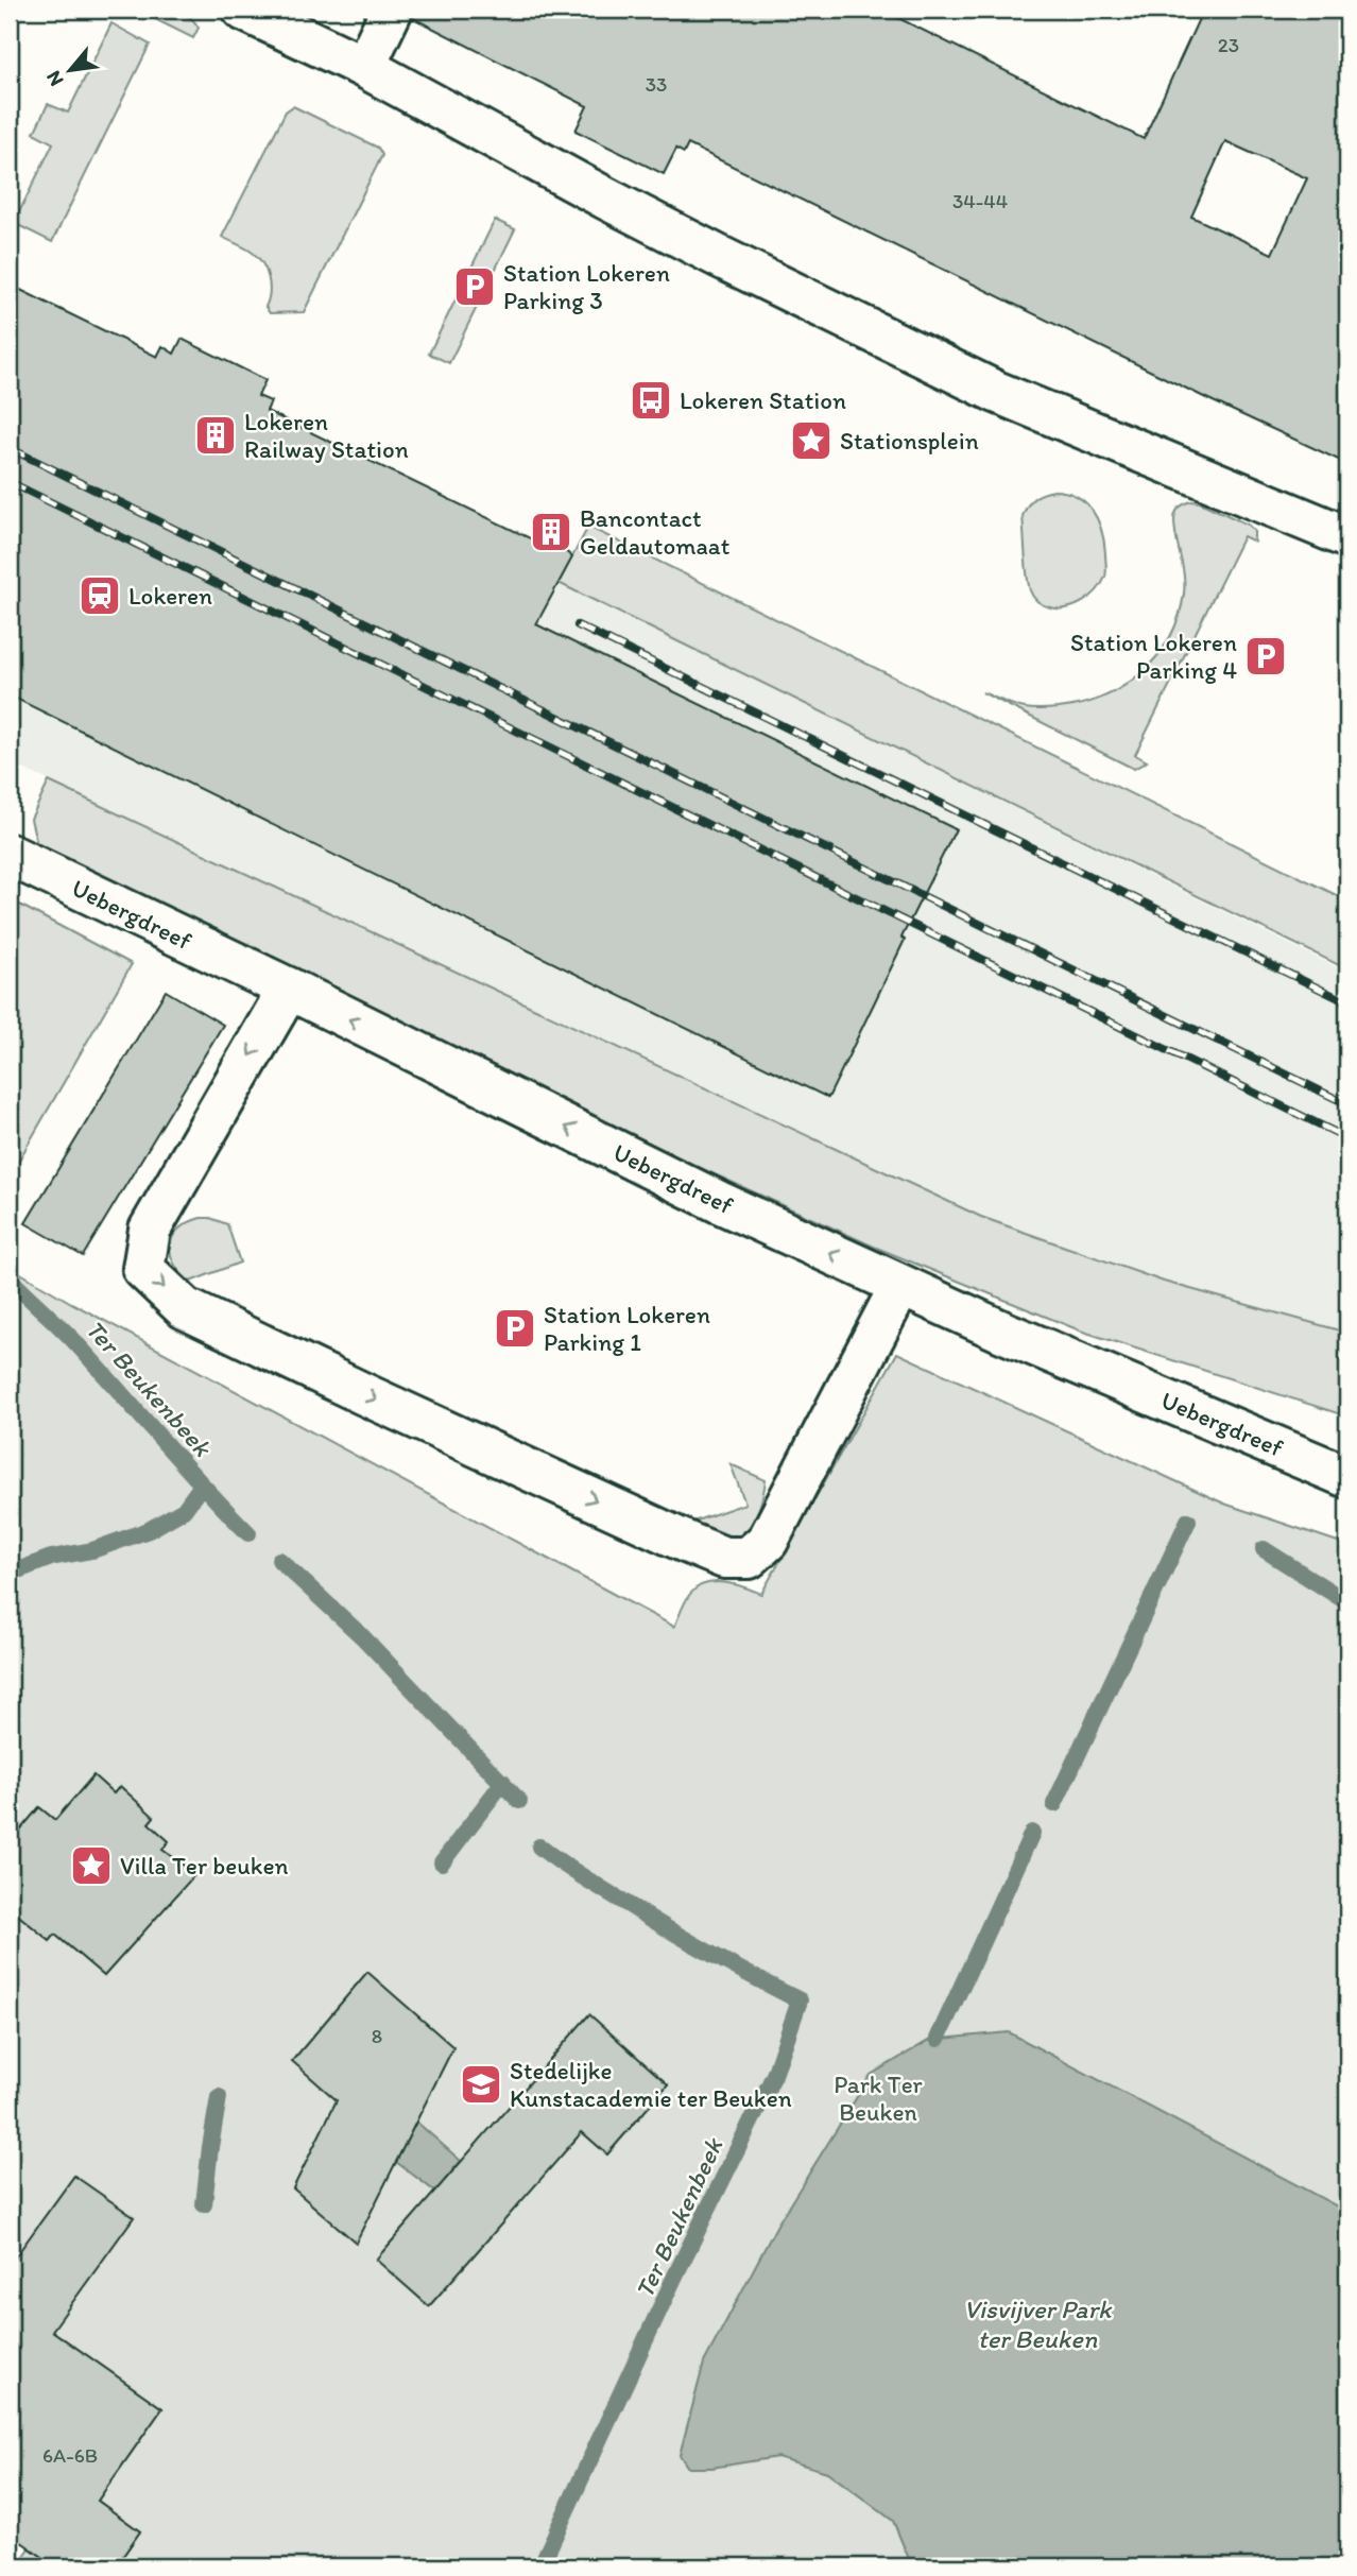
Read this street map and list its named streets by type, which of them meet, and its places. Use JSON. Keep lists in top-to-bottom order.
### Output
{
  "streets": {
    "street": ["Uebergdreef"]
  },
  "one_way": ["Uebergdreef"],
  "water": ["Ter Beukenbeek", "Visvijver Park ter Beuken"],
  "parks": ["Park Ter Beuken"],
  "places": {
    "parking": ["Station Lokeren Parking 3", "Station Lokeren Parking 4", "Station Lokeren Parking 1"],
    "bus stop": ["Lokeren Station"],
    "building": ["Lokeren Railway Station", "Bancontact Geldautomaat"],
    "place": ["Stationsplein", "Villa Ter beuken"],
    "station": ["Lokeren"],
    "school or university": ["Stedelijke Kunstacademie ter Beuken"]
  },
  "house_numbers": [
    "23",
    "33",
    "34-44",
    "8",
    "6A-6B"
  ],
  "north": "bottom left"
}
